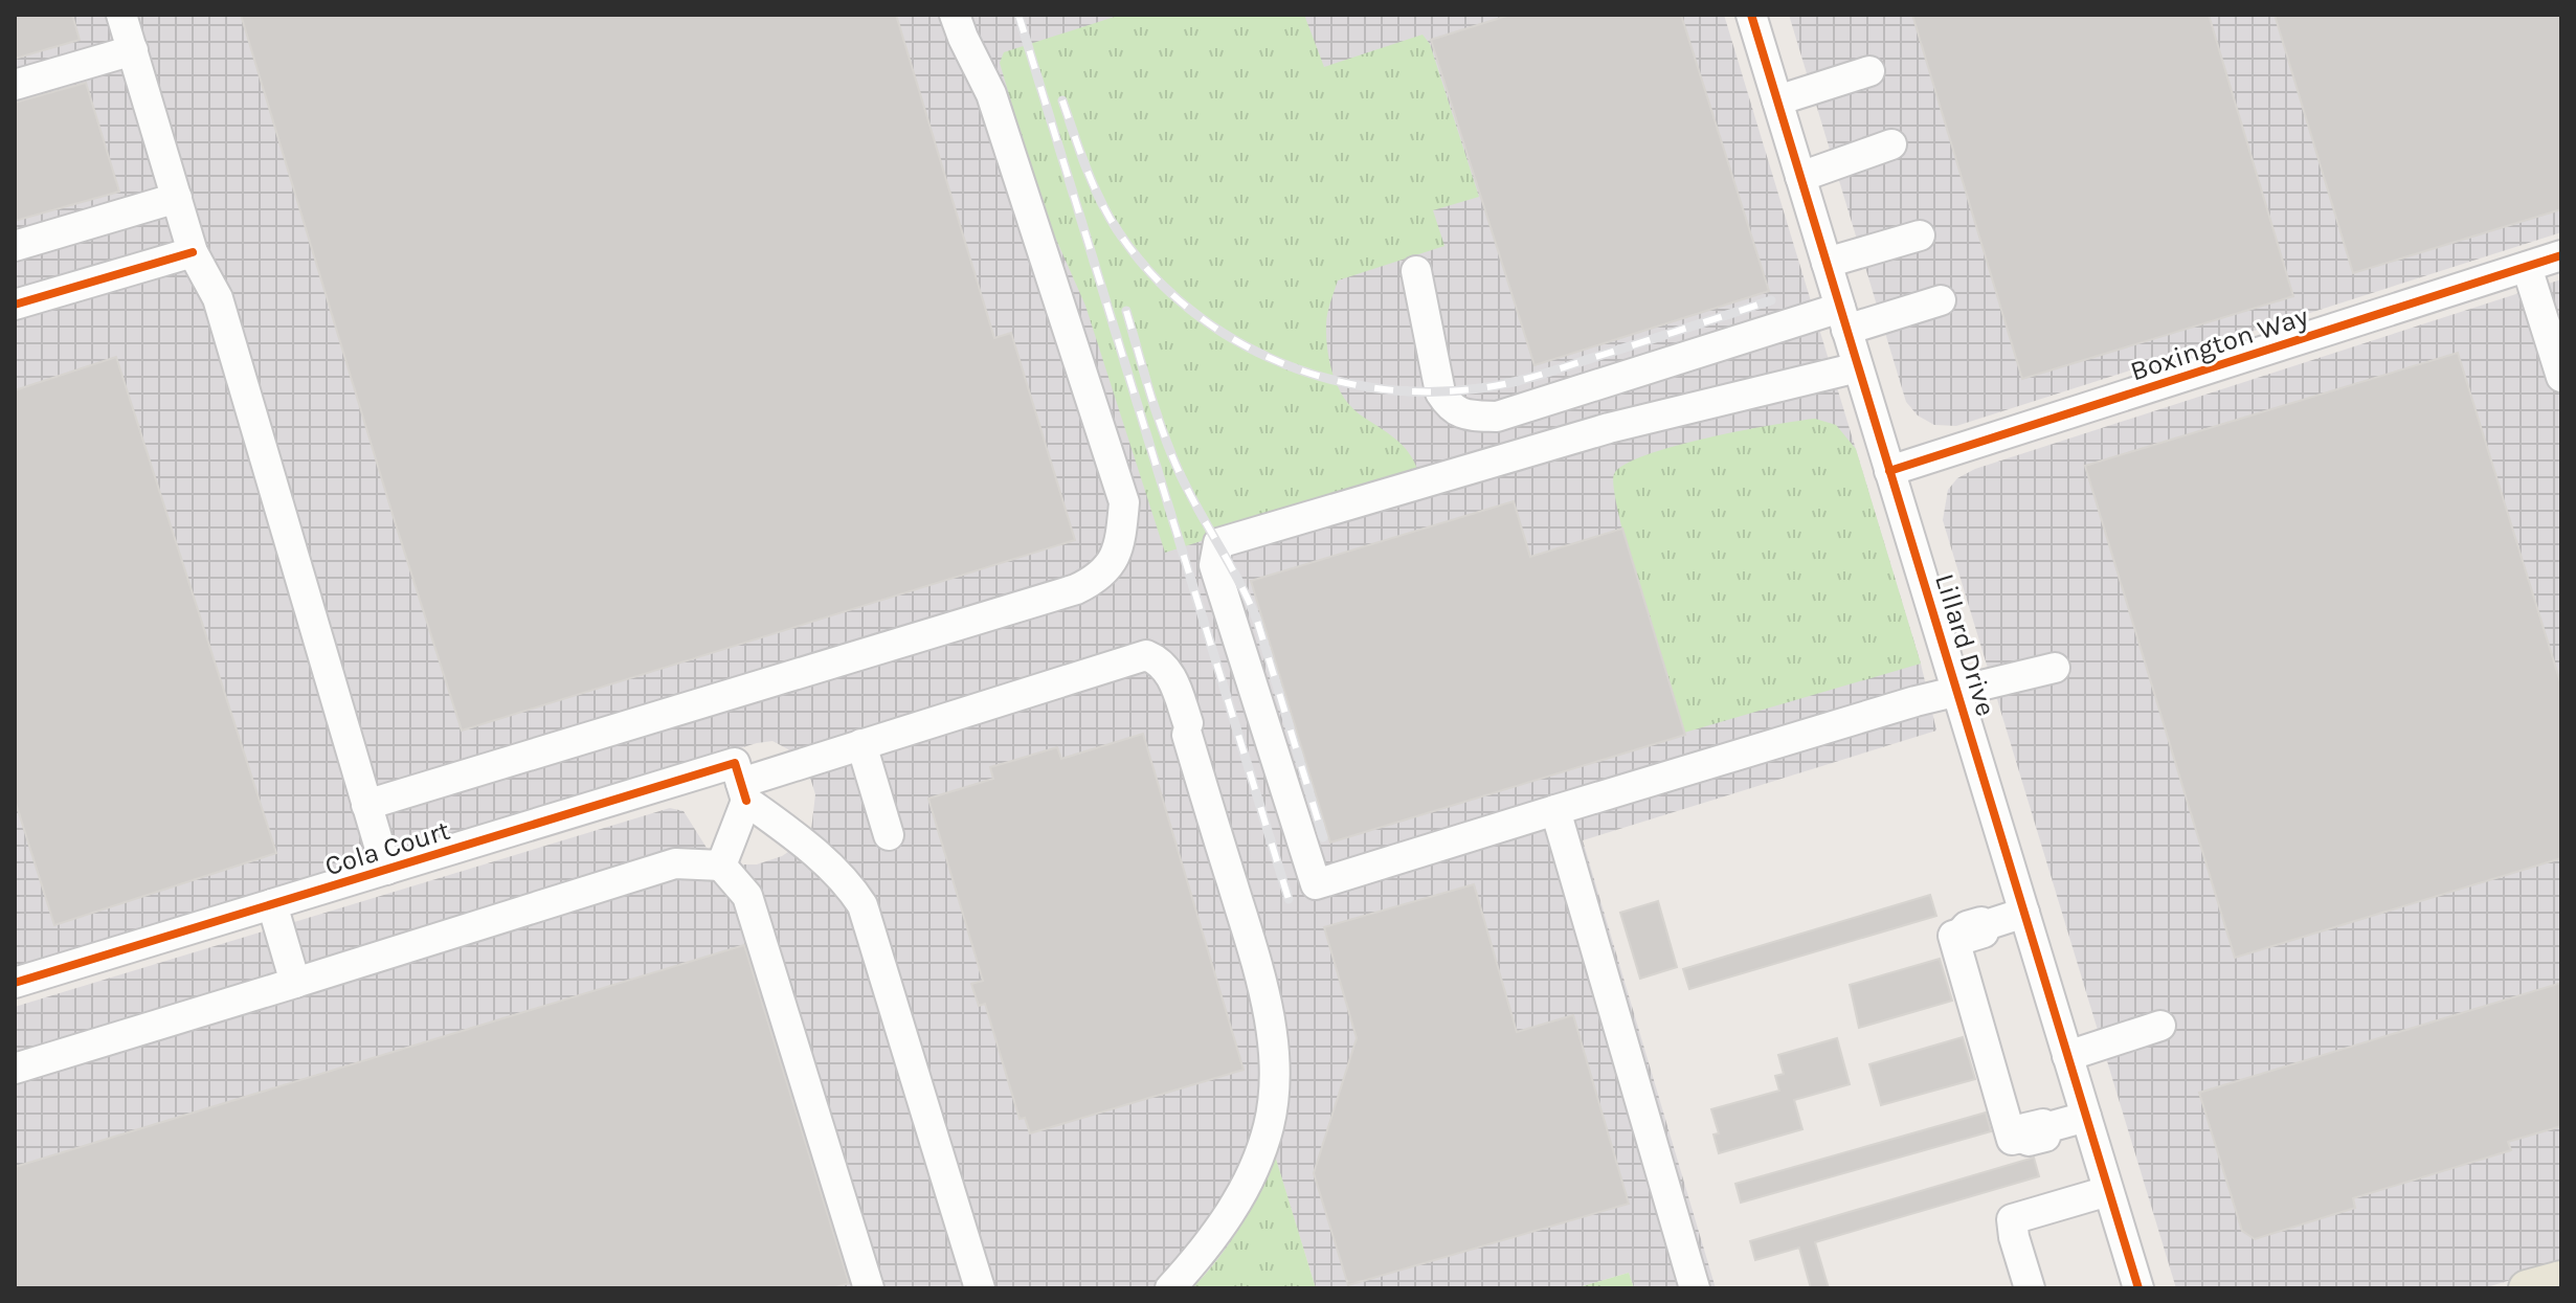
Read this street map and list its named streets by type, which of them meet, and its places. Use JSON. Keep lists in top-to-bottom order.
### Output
{
  "streets": {
    "street": ["Boxington Way", "Lillard Drive", "Cola Court"]
  },
  "crossings": [
    ["Boxington Way", "Lillard Drive"]
  ]
}
